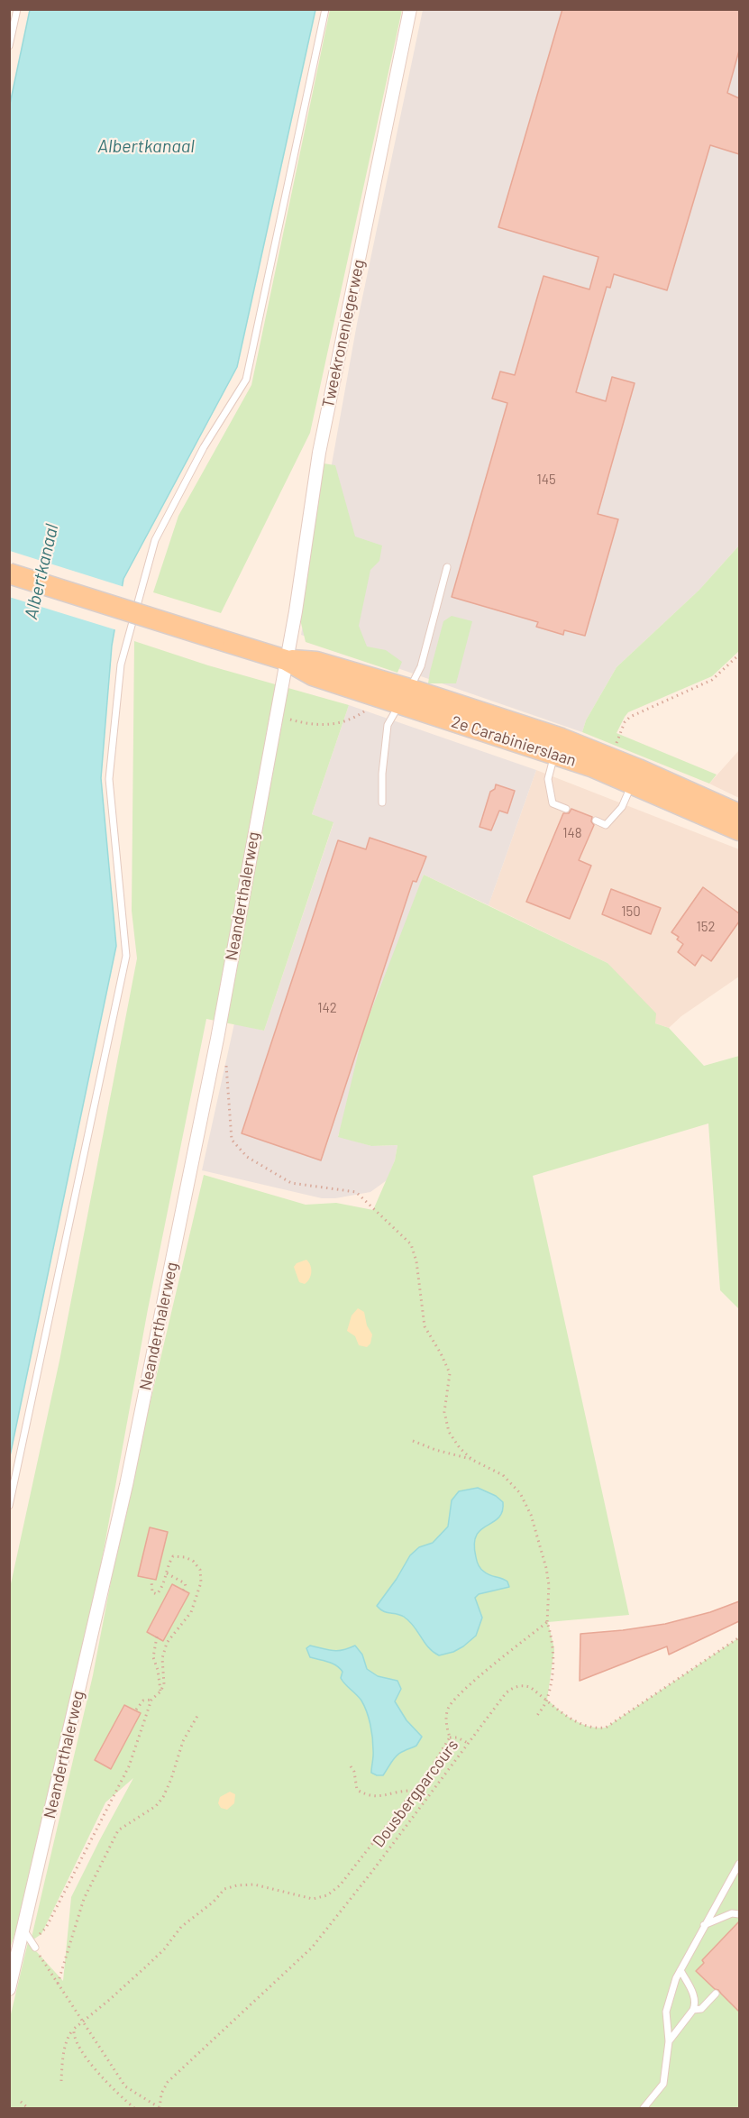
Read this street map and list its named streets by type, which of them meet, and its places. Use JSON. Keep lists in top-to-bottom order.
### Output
{
  "streets": {
    "main road": ["2e Carabinierslaan"],
    "street": ["Tweekronenlegerweg", "Neanderthalerweg"],
    "path": ["Dousbergparcours"]
  },
  "crossings": [
    ["Tweekronenlegerweg", "2e Carabinierslaan"],
    ["Tweekronenlegerweg", "Neanderthalerweg"],
    ["2e Carabinierslaan", "Neanderthalerweg"]
  ],
  "water": ["Albertkanaal"],
  "house_numbers": [
    "145",
    "148",
    "150",
    "152",
    "142"
  ]
}
